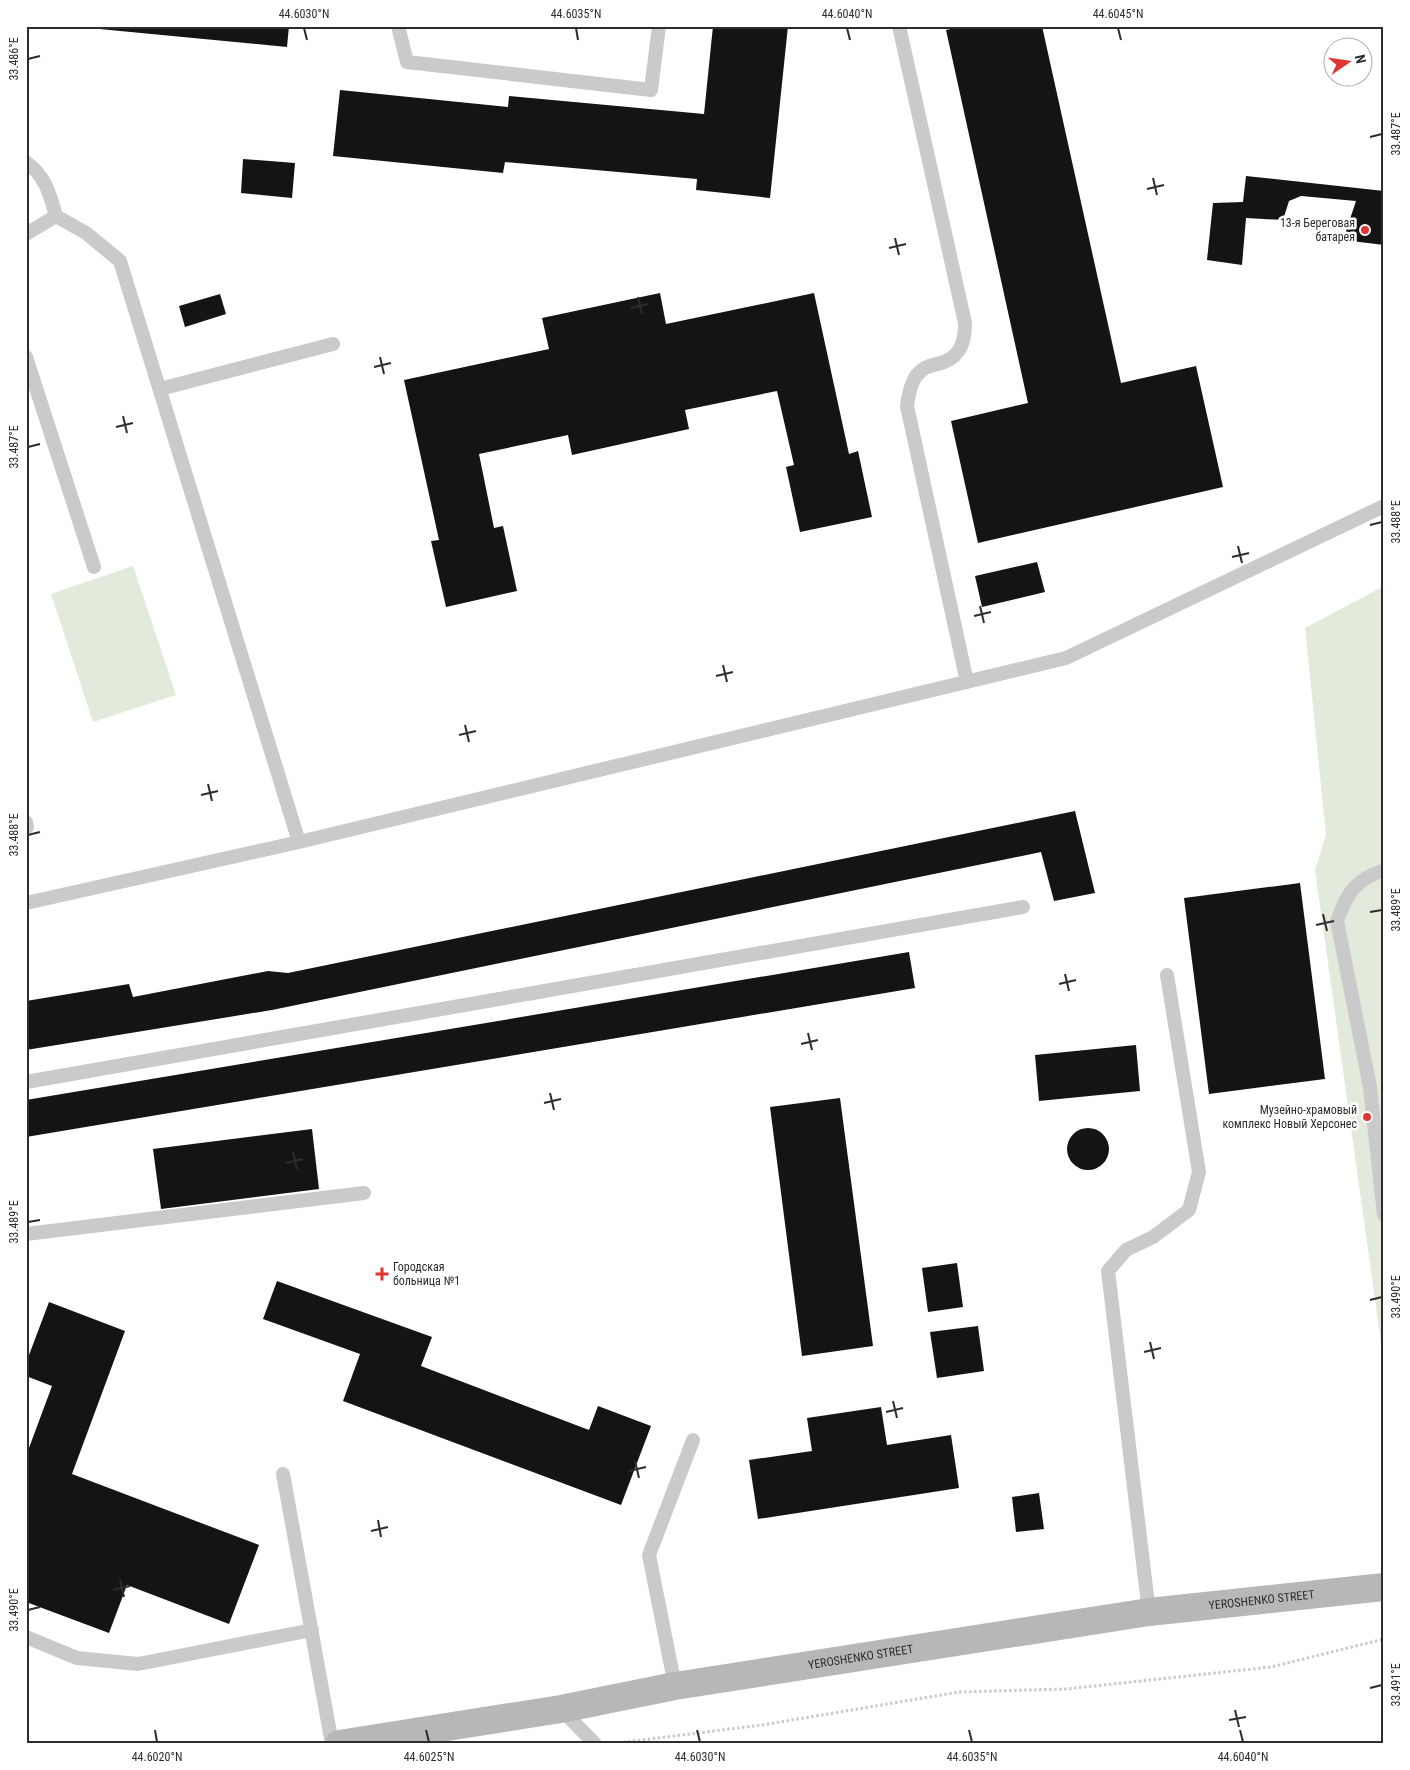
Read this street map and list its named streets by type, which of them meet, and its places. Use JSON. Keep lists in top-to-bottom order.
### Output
{
  "streets": {
    "main road": ["YEROSHENKO STREET"]
  },
  "places": {
    "other": ["13-я Береговая батарея", "Музейно-храмовый комплекс Новый Херсонес"],
    "health": ["Городская больница №1"]
  },
  "north": "right",
  "coordinates": [
    "44.6030°N",
    "44.6035°N",
    "44.6040°N",
    "44.6045°N",
    "33.486°E",
    "33.487°E",
    "33.488°E",
    "33.489°E",
    "33.490°E",
    "33.491°E",
    "44.6020°N",
    "44.6025°N"
  ]
}
